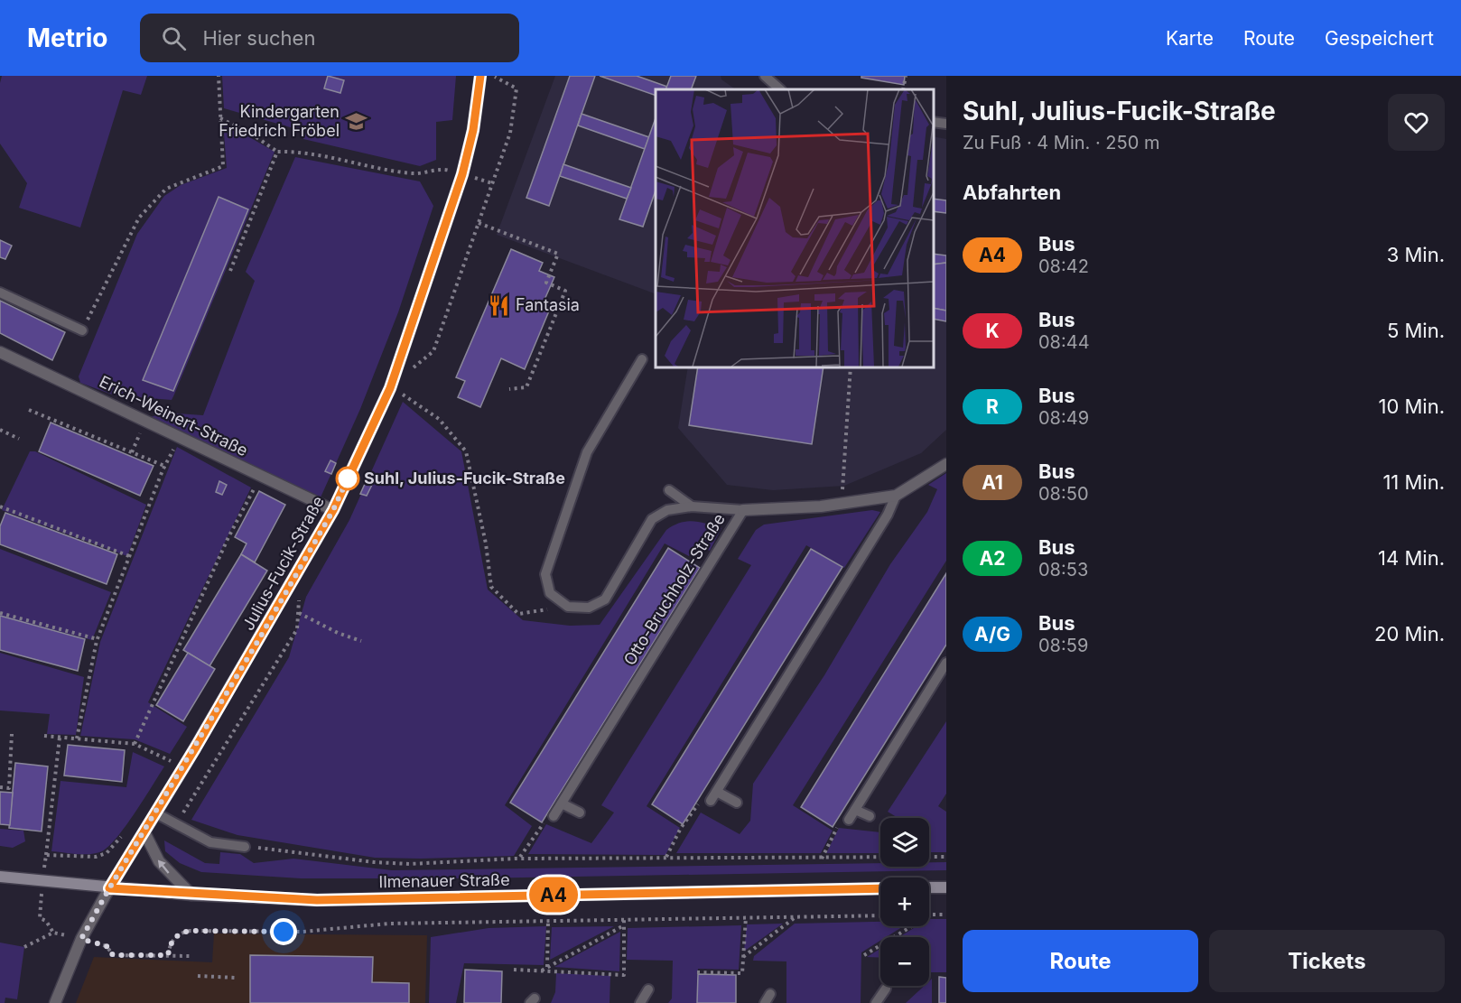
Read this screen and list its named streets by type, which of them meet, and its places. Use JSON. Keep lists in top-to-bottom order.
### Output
{
  "streets": {
    "main road": ["Ilmenauer Straße"],
    "street": ["Erich-Weinert-Straße", "Julius-Fucik-Straße", "Otto-Bruchholz-Straße"]
  },
  "crossings": [
    ["Erich-Weinert-Straße", "Julius-Fucik-Straße"],
    ["Julius-Fucik-Straße", "Ilmenauer Straße"]
  ],
  "places": {
    "school or university": ["Kindergarten Friedrich Fröbel"],
    "restaurant": ["Fantasia"],
    "other": ["Suhl, Julius-Fucik-Straße"]
  },
  "lines": ["bus line A4"],
  "page": {
    "header": "Metrio",
    "search": "Hier suchen",
    "nav": ["Karte", "Route", "Gespeichert"],
    "on_map": "A4",
    "heading": [
      ["Suhl, Julius-Fucik-Straße", "Zu Fuß · 4 Min. · 250 m"],
      "Abfahrten"
    ],
    "list": [
      {
        "mark": "A4",
        "name": "Bus",
        "note": "08:42",
        "value": "3 Min."
      },
      {
        "mark": "K",
        "name": "Bus",
        "note": "08:44",
        "value": "5 Min."
      },
      {
        "mark": "R",
        "name": "Bus",
        "note": "08:49",
        "value": "10 Min."
      },
      {
        "mark": "A1",
        "name": "Bus",
        "note": "08:50",
        "value": "11 Min."
      },
      {
        "mark": "A2",
        "name": "Bus",
        "note": "08:53",
        "value": "14 Min."
      },
      {
        "mark": "A/G",
        "name": "Bus",
        "note": "08:59",
        "value": "20 Min."
      }
    ],
    "map_buttons": ["+", "−"],
    "buttons": ["Route", "Tickets"]
  }
}
